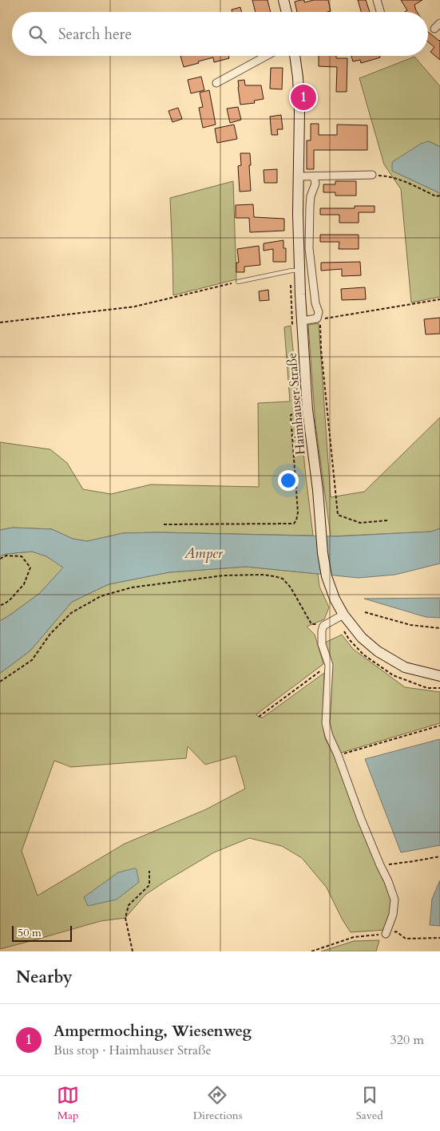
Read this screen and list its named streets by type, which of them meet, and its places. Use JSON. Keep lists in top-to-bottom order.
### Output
{
  "streets": {
    "main road": ["Haimhauser Straße"]
  },
  "water": ["Amper"],
  "scale_bar": "50 m",
  "page": {
    "search": "Search here",
    "pins": "1",
    "scale": "50 m",
    "heading": "Nearby",
    "list": [
      {
        "mark": "1",
        "name": "Ampermoching, Wiesenweg",
        "note": "Bus stop · Haimhauser Straße",
        "value": "320 m"
      }
    ],
    "nav": ["Map", "Directions", "Saved"]
  }
}
